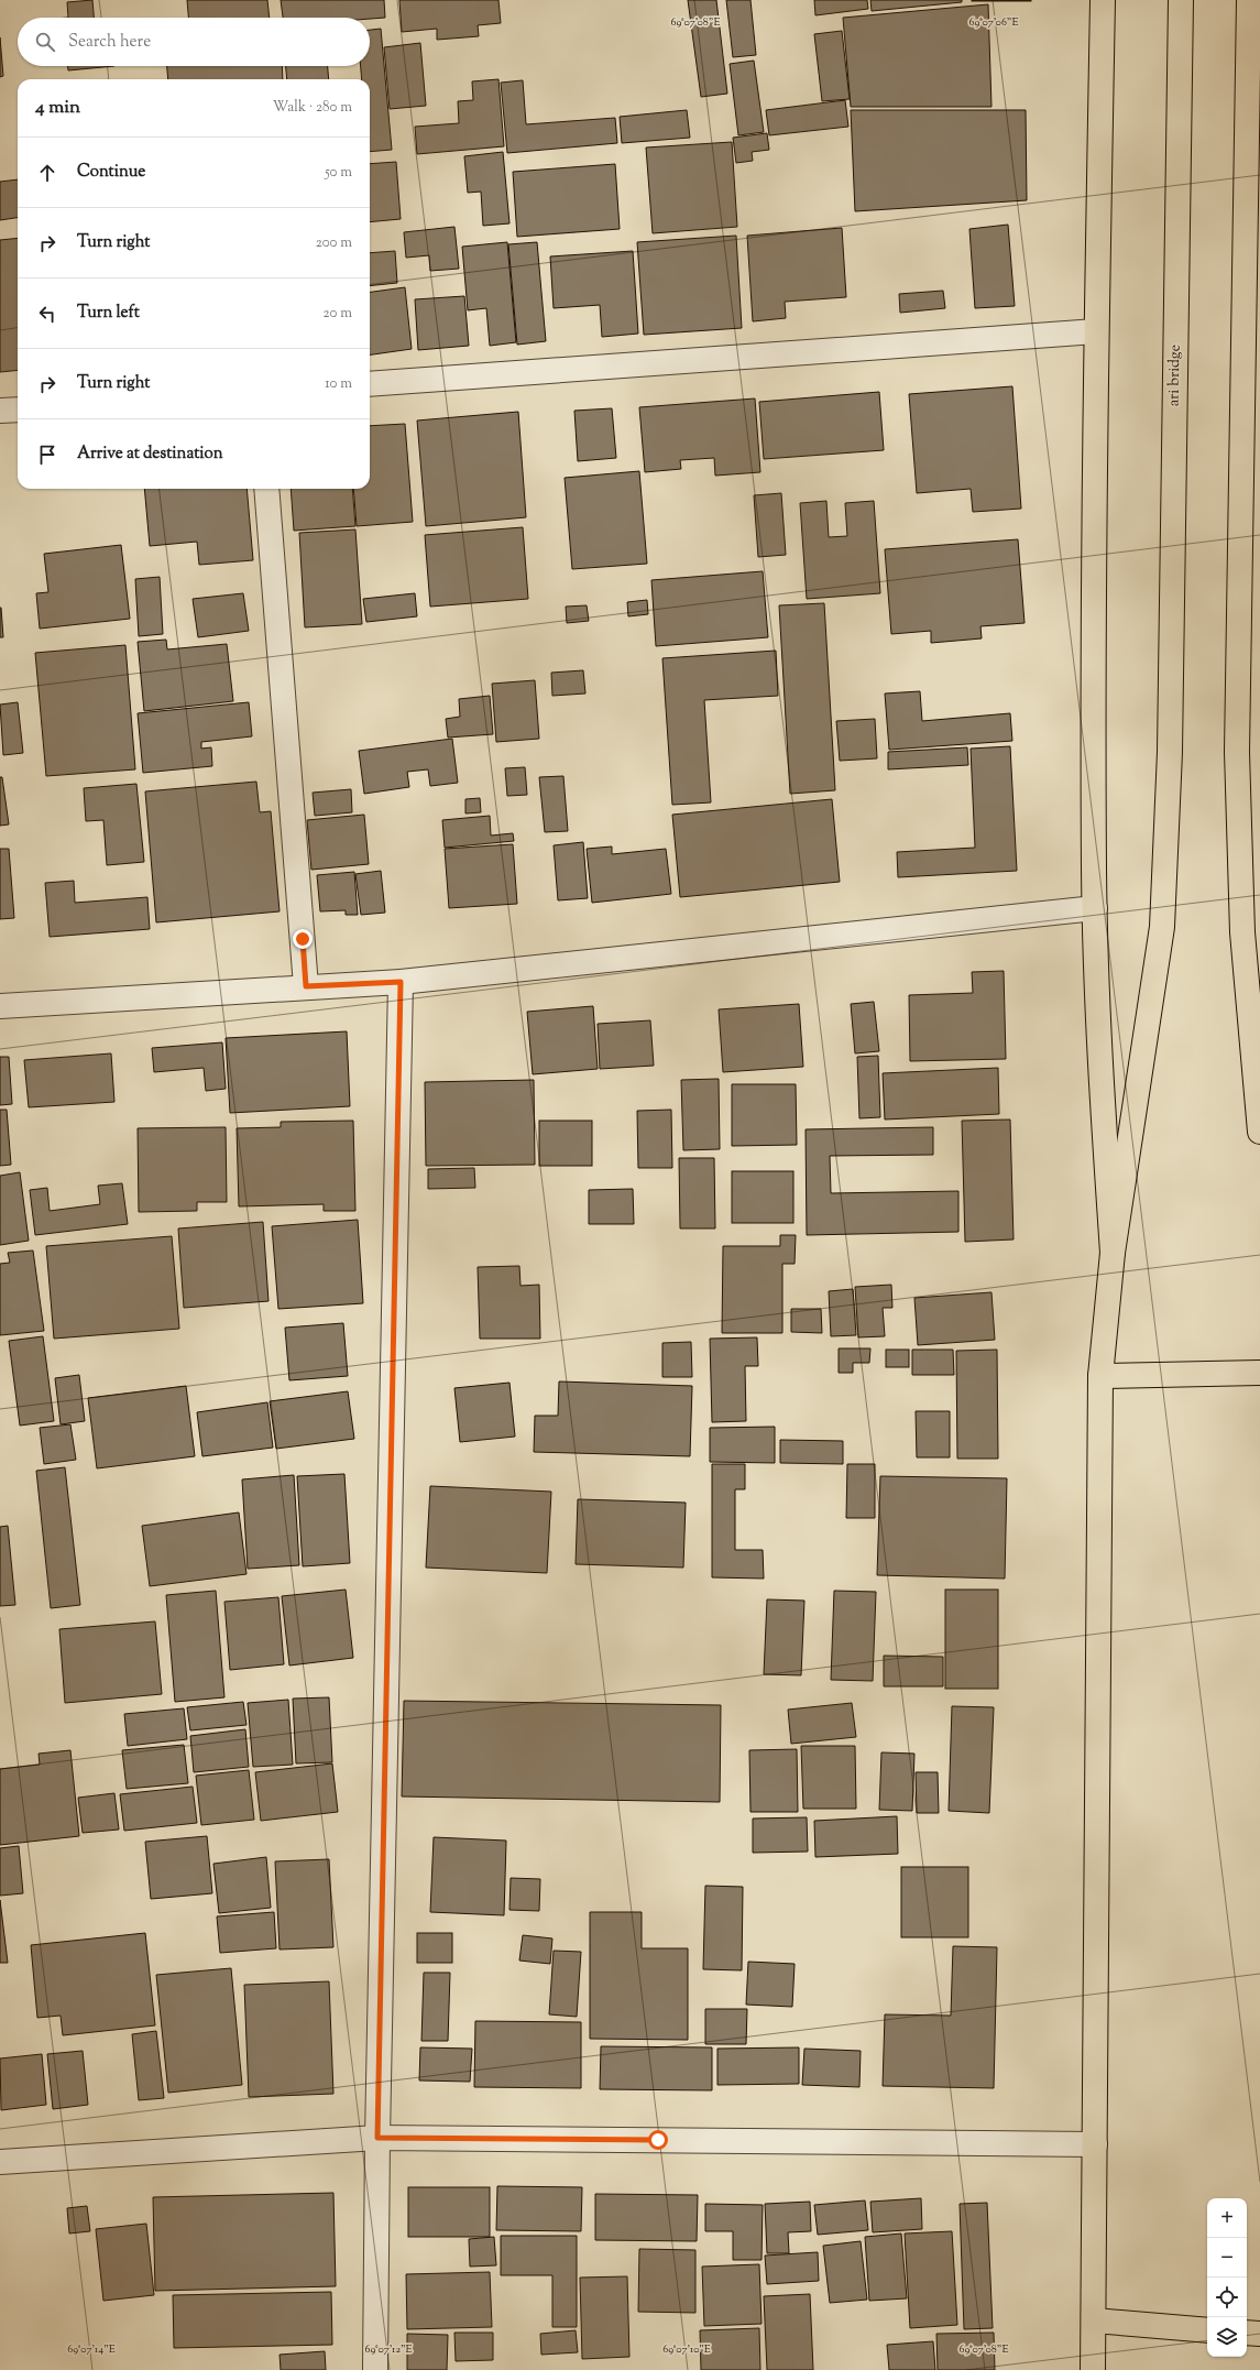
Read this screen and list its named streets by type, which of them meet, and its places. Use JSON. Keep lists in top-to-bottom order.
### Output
{
  "streets": {
    "main road": ["ari bridge"]
  },
  "page": {
    "search": "Search here",
    "heading": ["4 min", "Walk · 280 m"],
    "list": [
      ["Continue", "50 m"],
      ["Turn right", "200 m"],
      ["Turn left", "20 m"],
      ["Turn right", "10 m"],
      "Arrive at destination"
    ],
    "map_buttons": ["+", "−"]
  },
  "coordinates": [
    "69°07'08\"E",
    "69°07'06\"E",
    "69°07'14\"E",
    "69°07'12\"E",
    "69°07'10\"E"
  ]
}
